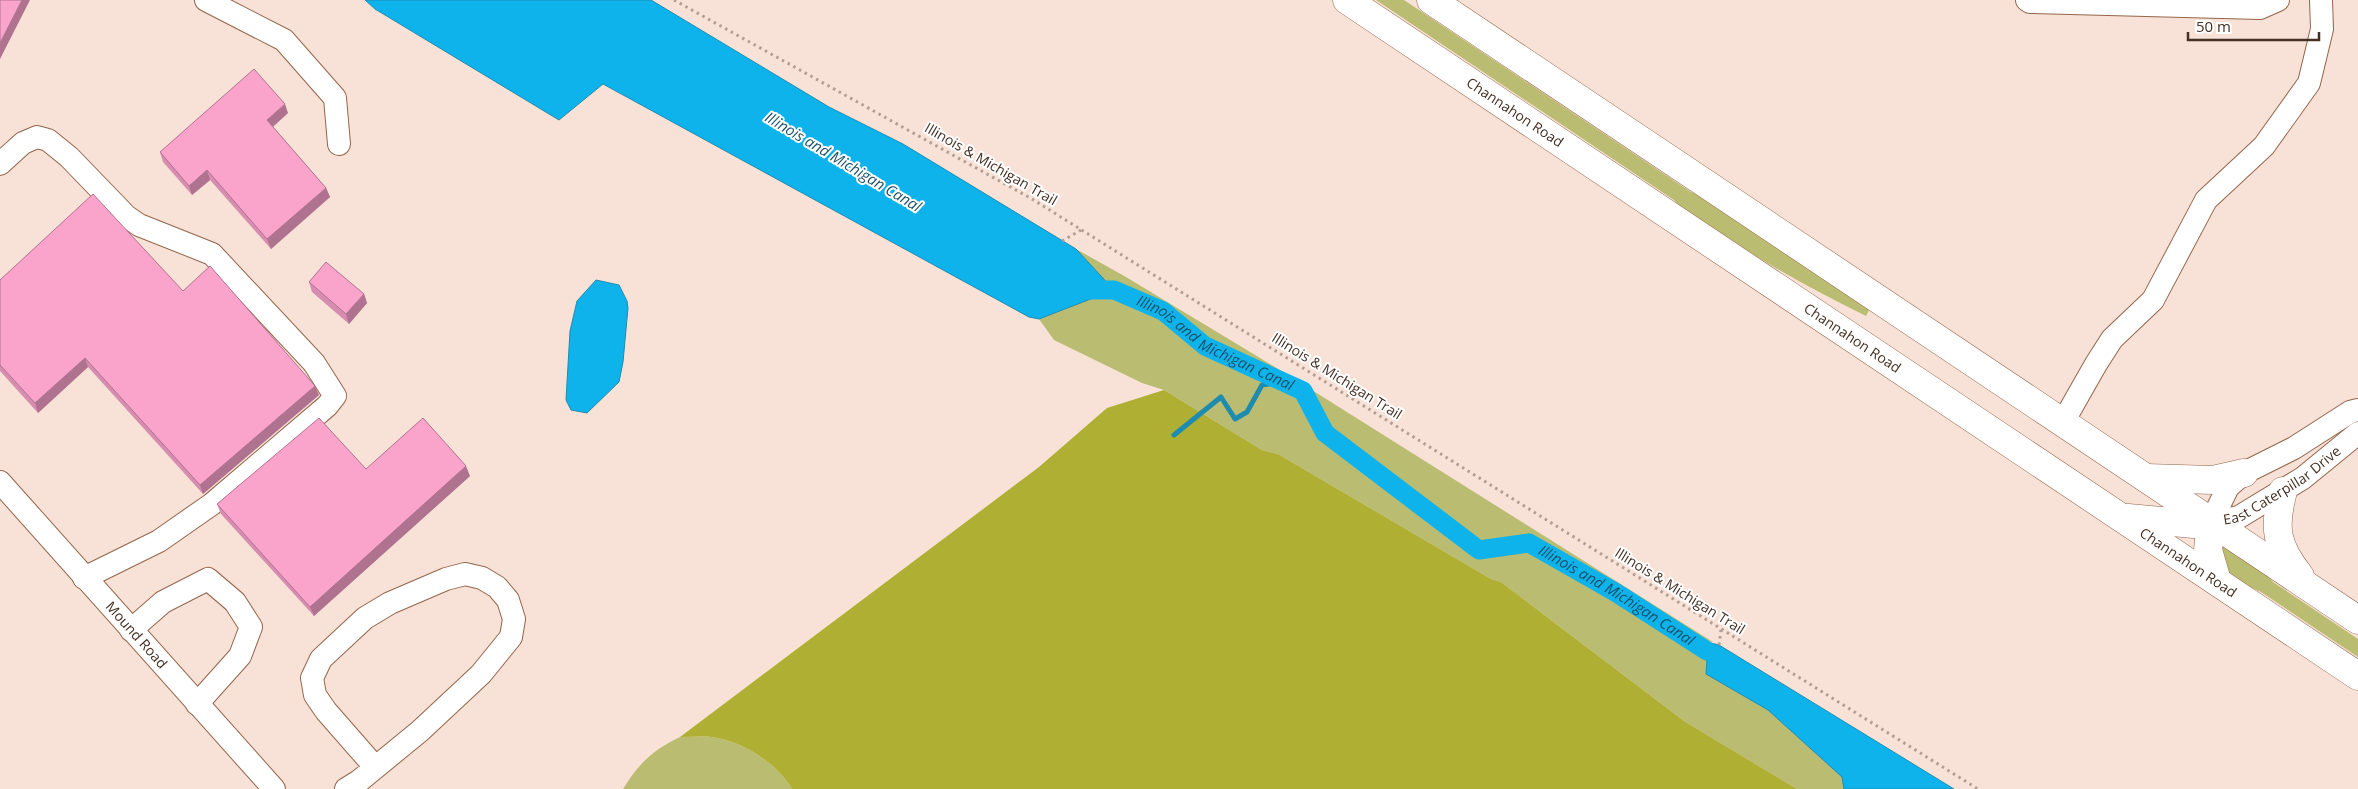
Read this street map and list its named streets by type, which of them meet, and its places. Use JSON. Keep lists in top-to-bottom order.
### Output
{
  "streets": {
    "main road": ["Channahon Road"],
    "street": ["East Caterpillar Drive", "Mound Road"],
    "path": ["Illinois & Michigan Trail"]
  },
  "water": ["Illinois and Michigan Canal"],
  "scale_bar": "50 m"
}
